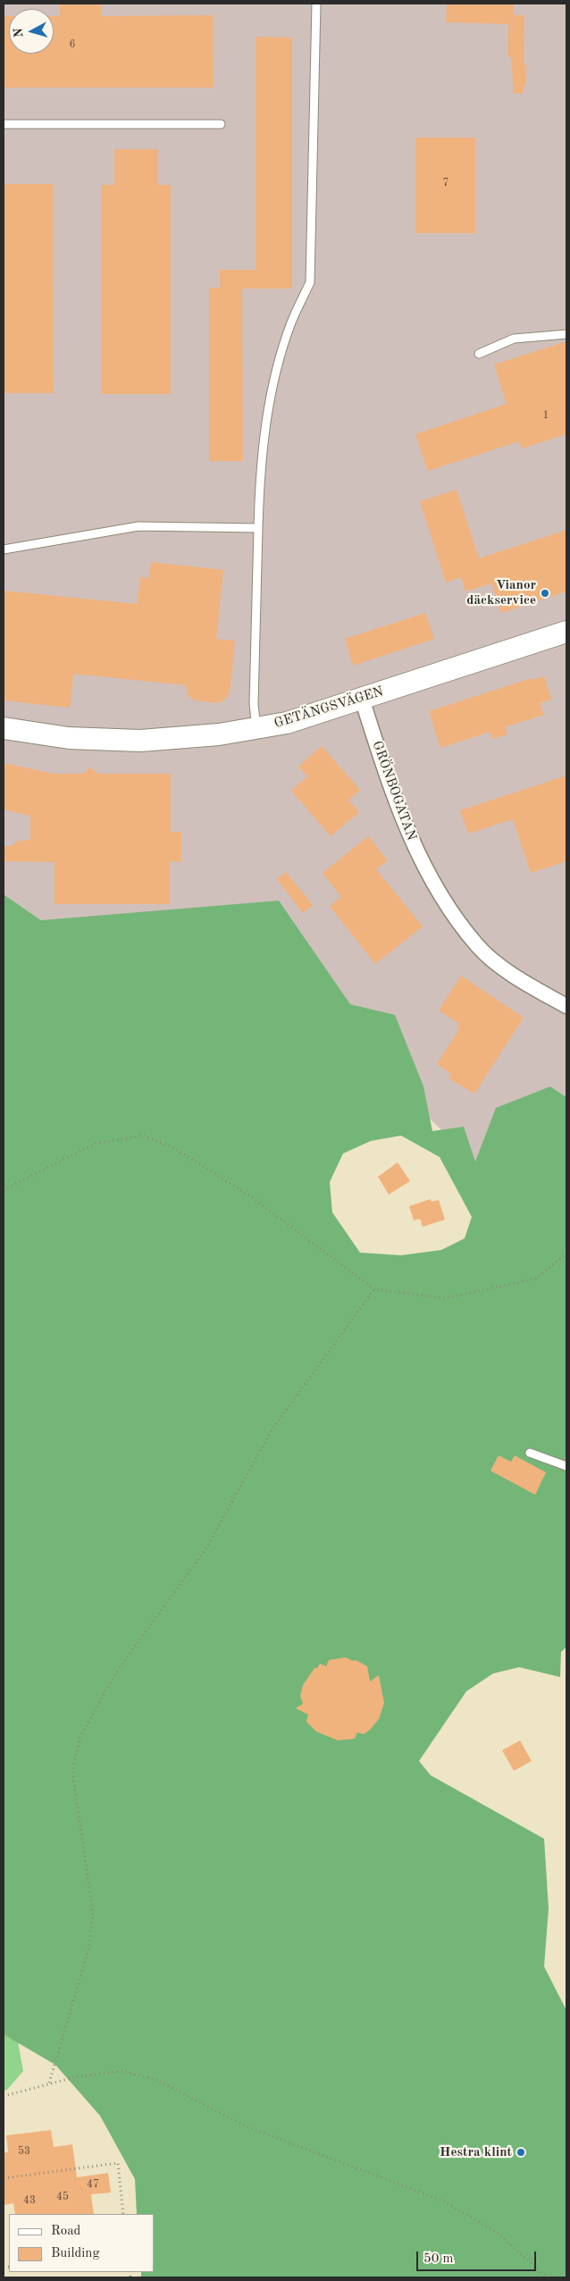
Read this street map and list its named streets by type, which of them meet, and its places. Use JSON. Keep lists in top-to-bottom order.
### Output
{
  "streets": {
    "street": ["GETÄNGSVÄGEN", "GRÖNBOGATAN"]
  },
  "crossings": [
    ["GETÄNGSVÄGEN", "GRÖNBOGATAN"]
  ],
  "places": ["Vianor däckservice", "Hestra klint"],
  "house_numbers": [
    "6",
    "7",
    "1",
    "53",
    "47",
    "45",
    "43"
  ],
  "legend": ["Road", "Building"],
  "scale_bar": "50 m",
  "north": "left"
}
